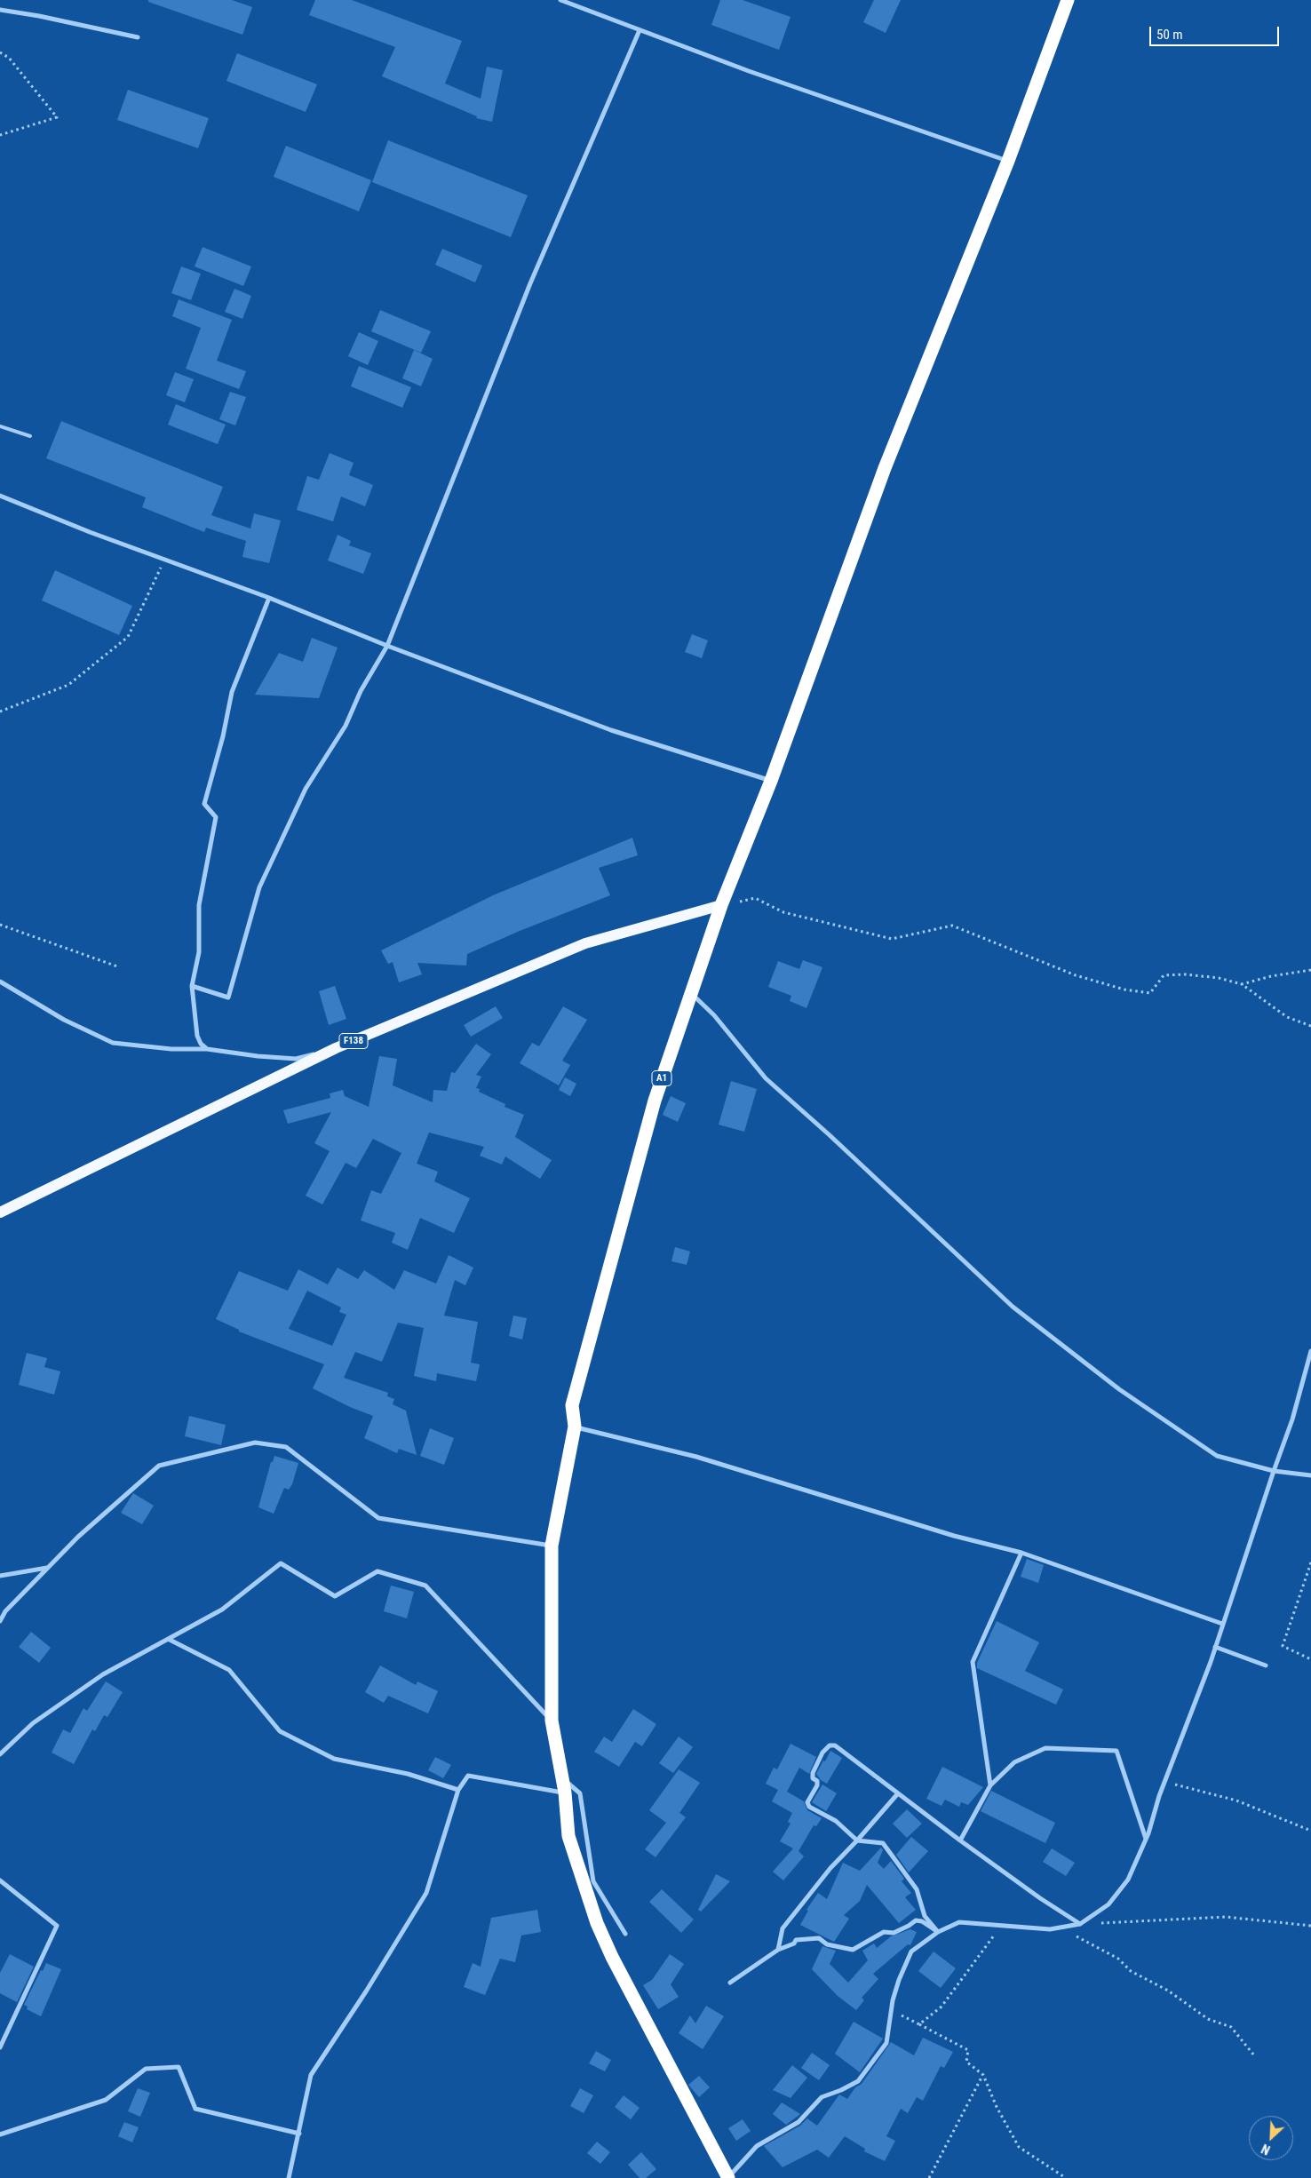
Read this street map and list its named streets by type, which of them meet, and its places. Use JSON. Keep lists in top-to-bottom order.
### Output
{
  "streets": {
    "highway": ["A1"],
    "main road": ["F138"]
  },
  "crossings": [
    ["F138", "A1"]
  ],
  "scale_bar": "50 m",
  "north": "bottom left"
}
